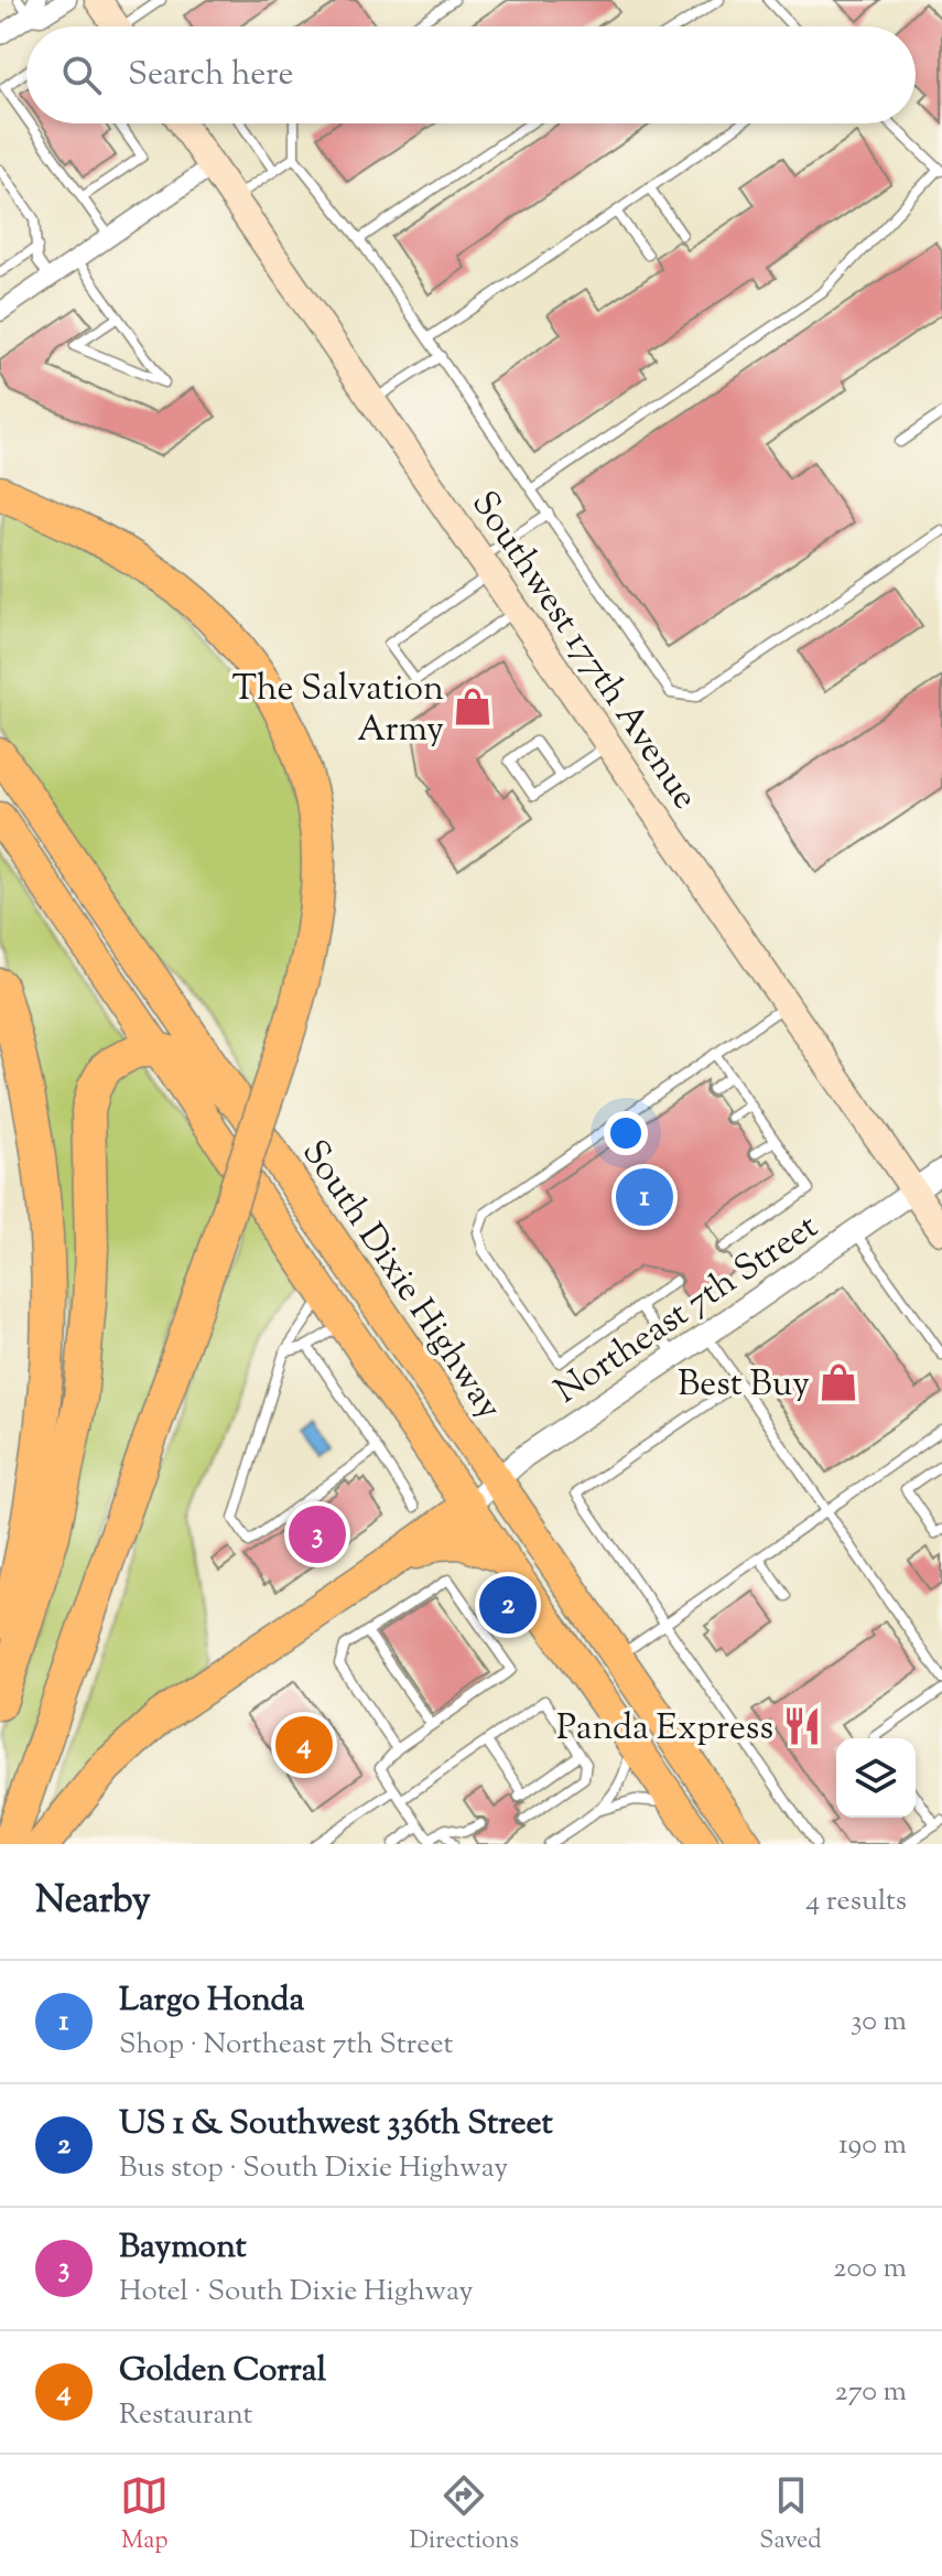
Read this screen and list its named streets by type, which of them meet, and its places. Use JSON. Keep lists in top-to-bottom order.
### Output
{
  "streets": {
    "highway": ["South Dixie Highway"],
    "main road": ["Southwest 177th Avenue"],
    "street": ["Northeast 7th Street"]
  },
  "crossings": [
    ["Southwest 177th Avenue", "Northeast 7th Street"],
    ["South Dixie Highway", "Northeast 7th Street"]
  ],
  "places": {
    "shop": ["The Salvation Army", "Best Buy"],
    "restaurant": ["Panda Express"]
  },
  "page": {
    "search": "Search here",
    "pins": [
      "1",
      "3",
      "2",
      "4"
    ],
    "heading": ["Nearby", "4 results"],
    "list": [
      {
        "mark": "1",
        "name": "Largo Honda",
        "note": "Shop · Northeast 7th Street",
        "value": "30 m"
      },
      {
        "mark": "2",
        "name": "US 1 & Southwest 336th Street",
        "note": "Bus stop · South Dixie Highway",
        "value": "190 m"
      },
      {
        "mark": "3",
        "name": "Baymont",
        "note": "Hotel · South Dixie Highway",
        "value": "200 m"
      },
      {
        "mark": "4",
        "name": "Golden Corral",
        "note": "Restaurant",
        "value": "270 m"
      }
    ],
    "nav": ["Map", "Directions", "Saved"]
  }
}
